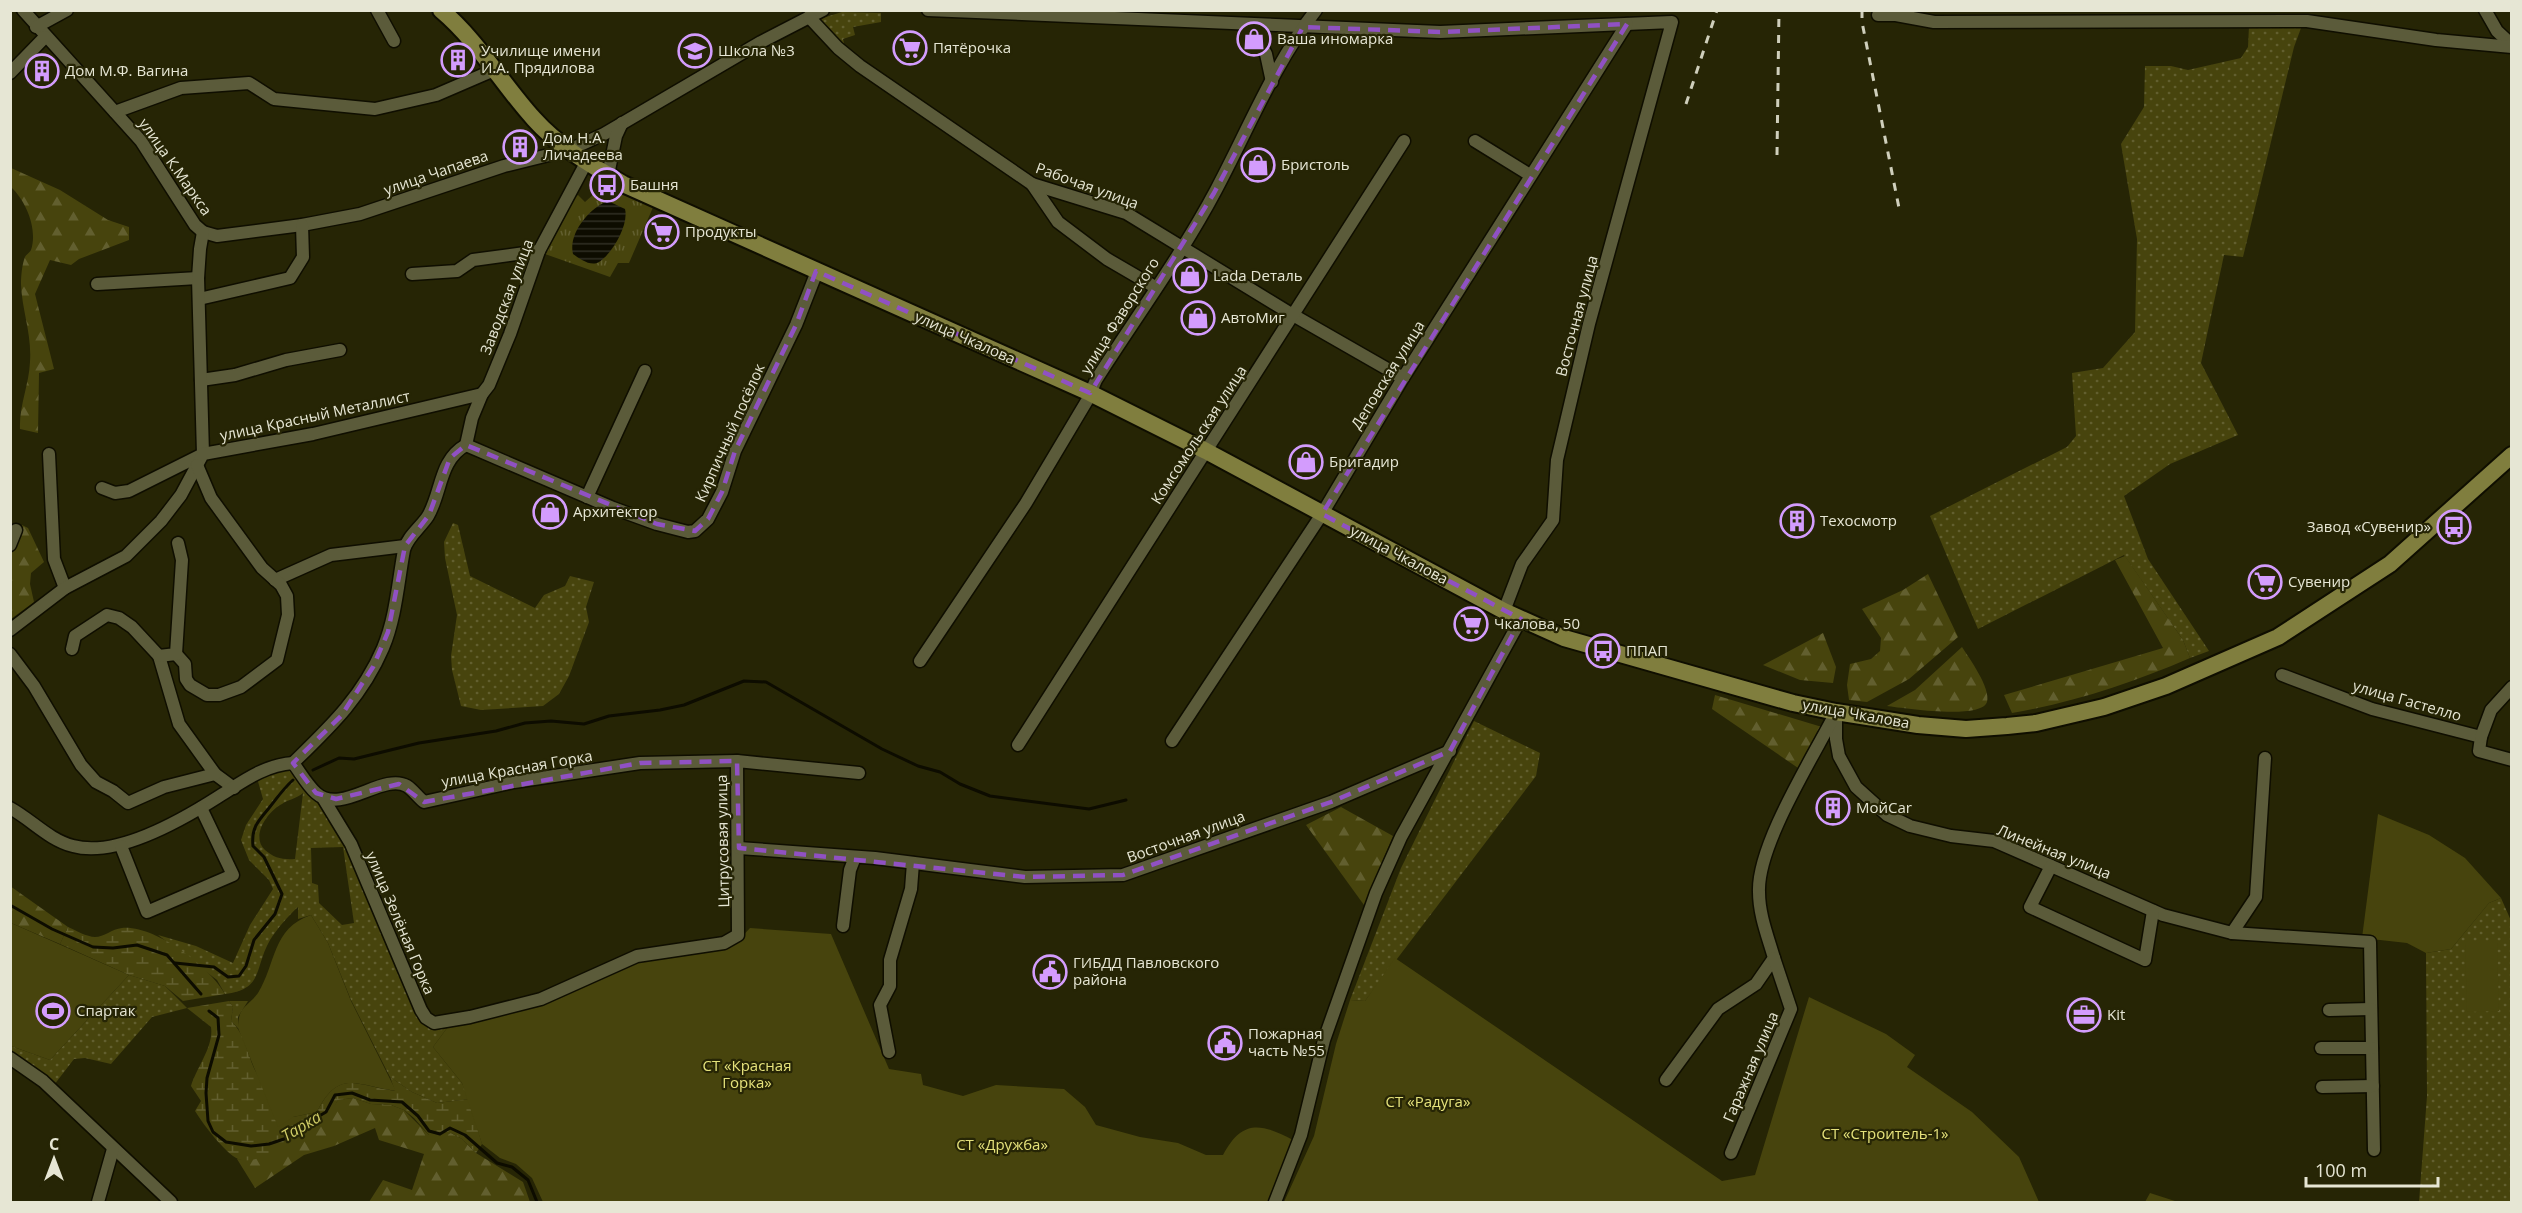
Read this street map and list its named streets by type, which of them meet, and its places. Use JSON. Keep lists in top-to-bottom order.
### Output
{
  "streets": {
    "main road": ["улица Чкалова"],
    "street": [
      "улица К.Маркса",
      "улица Чапаева",
      "Рабочая улица",
      "Заводская улица",
      "улица Фаворского",
      "Восточная улица",
      "Деповская улица",
      "улица Красный Металлист",
      "Кирпичный посёлок",
      "Комсомольская улица",
      "улица Гастелло",
      "улица Красная Горка",
      "Цитрусовая улица",
      "Линейная улица",
      "улица Зелёная Горка",
      "Гаражная улица"
    ]
  },
  "crossings": [
    ["улица К.Маркса", "улица Чапаева"],
    ["улица К.Маркса", "улица Красный Металлист"],
    ["улица Чапаева", "Рабочая улица"],
    ["улица Чапаева", "улица Чкалова"],
    ["Рабочая улица", "улица Фаворского"],
    ["Рабочая улица", "Деповская улица"],
    ["Рабочая улица", "Комсомольская улица"],
    ["Заводская улица", "улица Чкалова"],
    ["Заводская улица", "улица Красный Металлист"],
    ["Заводская улица", "Кирпичный посёлок"],
    ["улица Фаворского", "улица Чкалова"],
    ["Восточная улица", "улица Чкалова"],
    ["Восточная улица", "Деповская улица"],
    ["Восточная улица", "Цитрусовая улица"],
    ["улица Чкалова", "Деповская улица"],
    ["улица Чкалова", "Кирпичный посёлок"],
    ["улица Чкалова", "Комсомольская улица"],
    ["улица Чкалова", "Линейная улица"],
    ["улица Красная Горка", "Цитрусовая улица"],
    ["улица Красная Горка", "улица Зелёная Горка"],
    ["Цитрусовая улица", "улица Зелёная Горка"]
  ],
  "water": ["Тарка"],
  "parks": [
    "СТ «Красная Горка»",
    "СТ «Радуга»",
    "СТ «Строитель-1»",
    "СТ «Дружба»"
  ],
  "places": {
    "shop": [
      "Ваша иномарка",
      "Бристоль",
      "Lada Dеталь",
      "АвтоМиг",
      "Бригадир",
      "Архитектор"
    ],
    "supermarket": [
      "Пятёрочка",
      "Продукты",
      "Сувенир",
      "Чкалова, 50"
    ],
    "school or university": ["Школа №3"],
    "building": [
      "Училище имени И.А. Прядилова",
      "Дом М.Ф. Вагина",
      "Дом Н.А. Личадеева",
      "Техосмотр",
      "МойCar"
    ],
    "bus stop": ["Башня", "Завод «Сувенир»", "ППАП"],
    "public building": ["ГИБДД Павловского района", "Пожарная часть №55"],
    "sports": ["Спартак"],
    "office": ["Kit"]
  },
  "scale_bar": "100 m",
  "north": "top"
}
